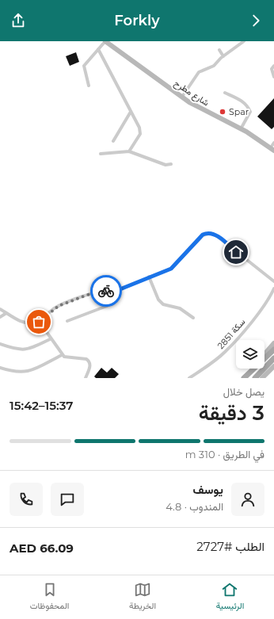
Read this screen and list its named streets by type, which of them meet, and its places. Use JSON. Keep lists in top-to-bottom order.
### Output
{
  "streets": {
    "main road": ["شارع مطرح"],
    "street": ["سكة 2851"]
  },
  "places": ["Spar"],
  "page": {
    "header": "Forkly",
    "heading": ["3 دقيقة", "يصل خلال", "15:37–15:42"],
    "panel": [
      "يوسف",
      "المندوب · 4.8",
      "الطلب #2727",
      "AED 66.09"
    ],
    "bar": "في الطريق · 310 m",
    "tabs": ["الرئيسية", "الخريطة", "المحفوظات"]
  }
}
